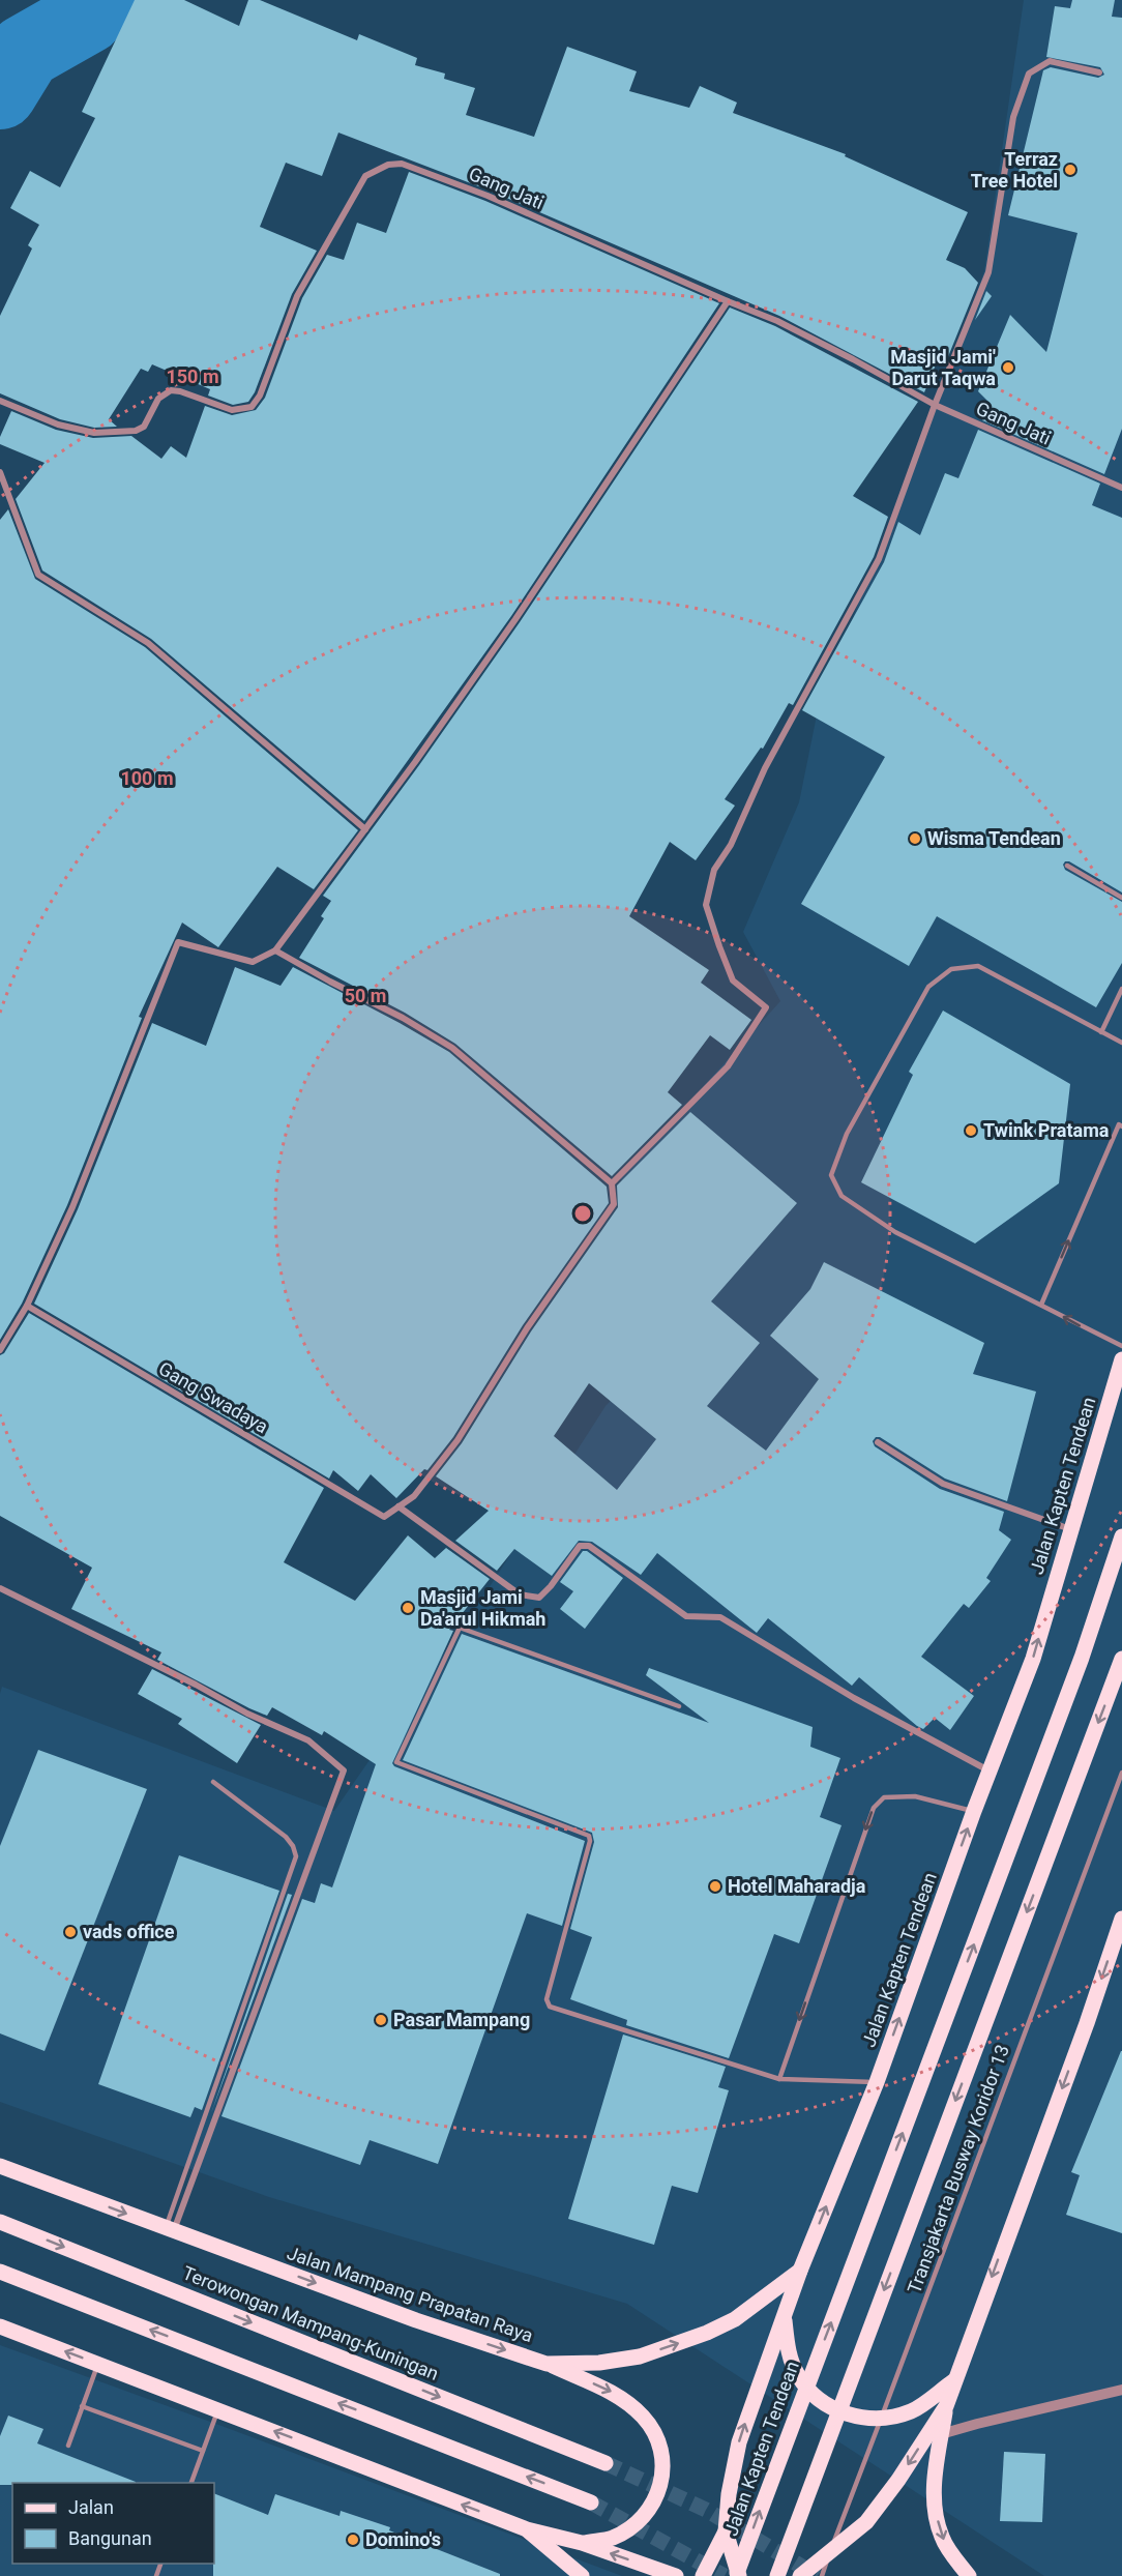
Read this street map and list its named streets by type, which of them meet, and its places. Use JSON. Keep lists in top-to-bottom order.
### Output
{
  "streets": {
    "main road": ["Jalan Kapten Tendean", "Jalan Mampang Prapatan Raya", "Terowongan Mampang-Kuningan"],
    "street": ["Gang Jati", "Gang Swadaya"],
    "lane": ["Transjakarta Busway Koridor 13"]
  },
  "crossings": [
    ["Jalan Kapten Tendean", "Jalan Mampang Prapatan Raya"]
  ],
  "places": [
    "Terraz Tree Hotel",
    "Masjid Jami' Darut Taqwa",
    "Wisma Tendean",
    "Twink Pratama",
    "Masjid Jami Da'arul Hikmah",
    "Hotel Maharadja",
    "vads office",
    "Pasar Mampang",
    "Domino's"
  ],
  "legend": ["Jalan", "Bangunan"],
  "rings": ["150 m", "100 m", "50 m"]
}
